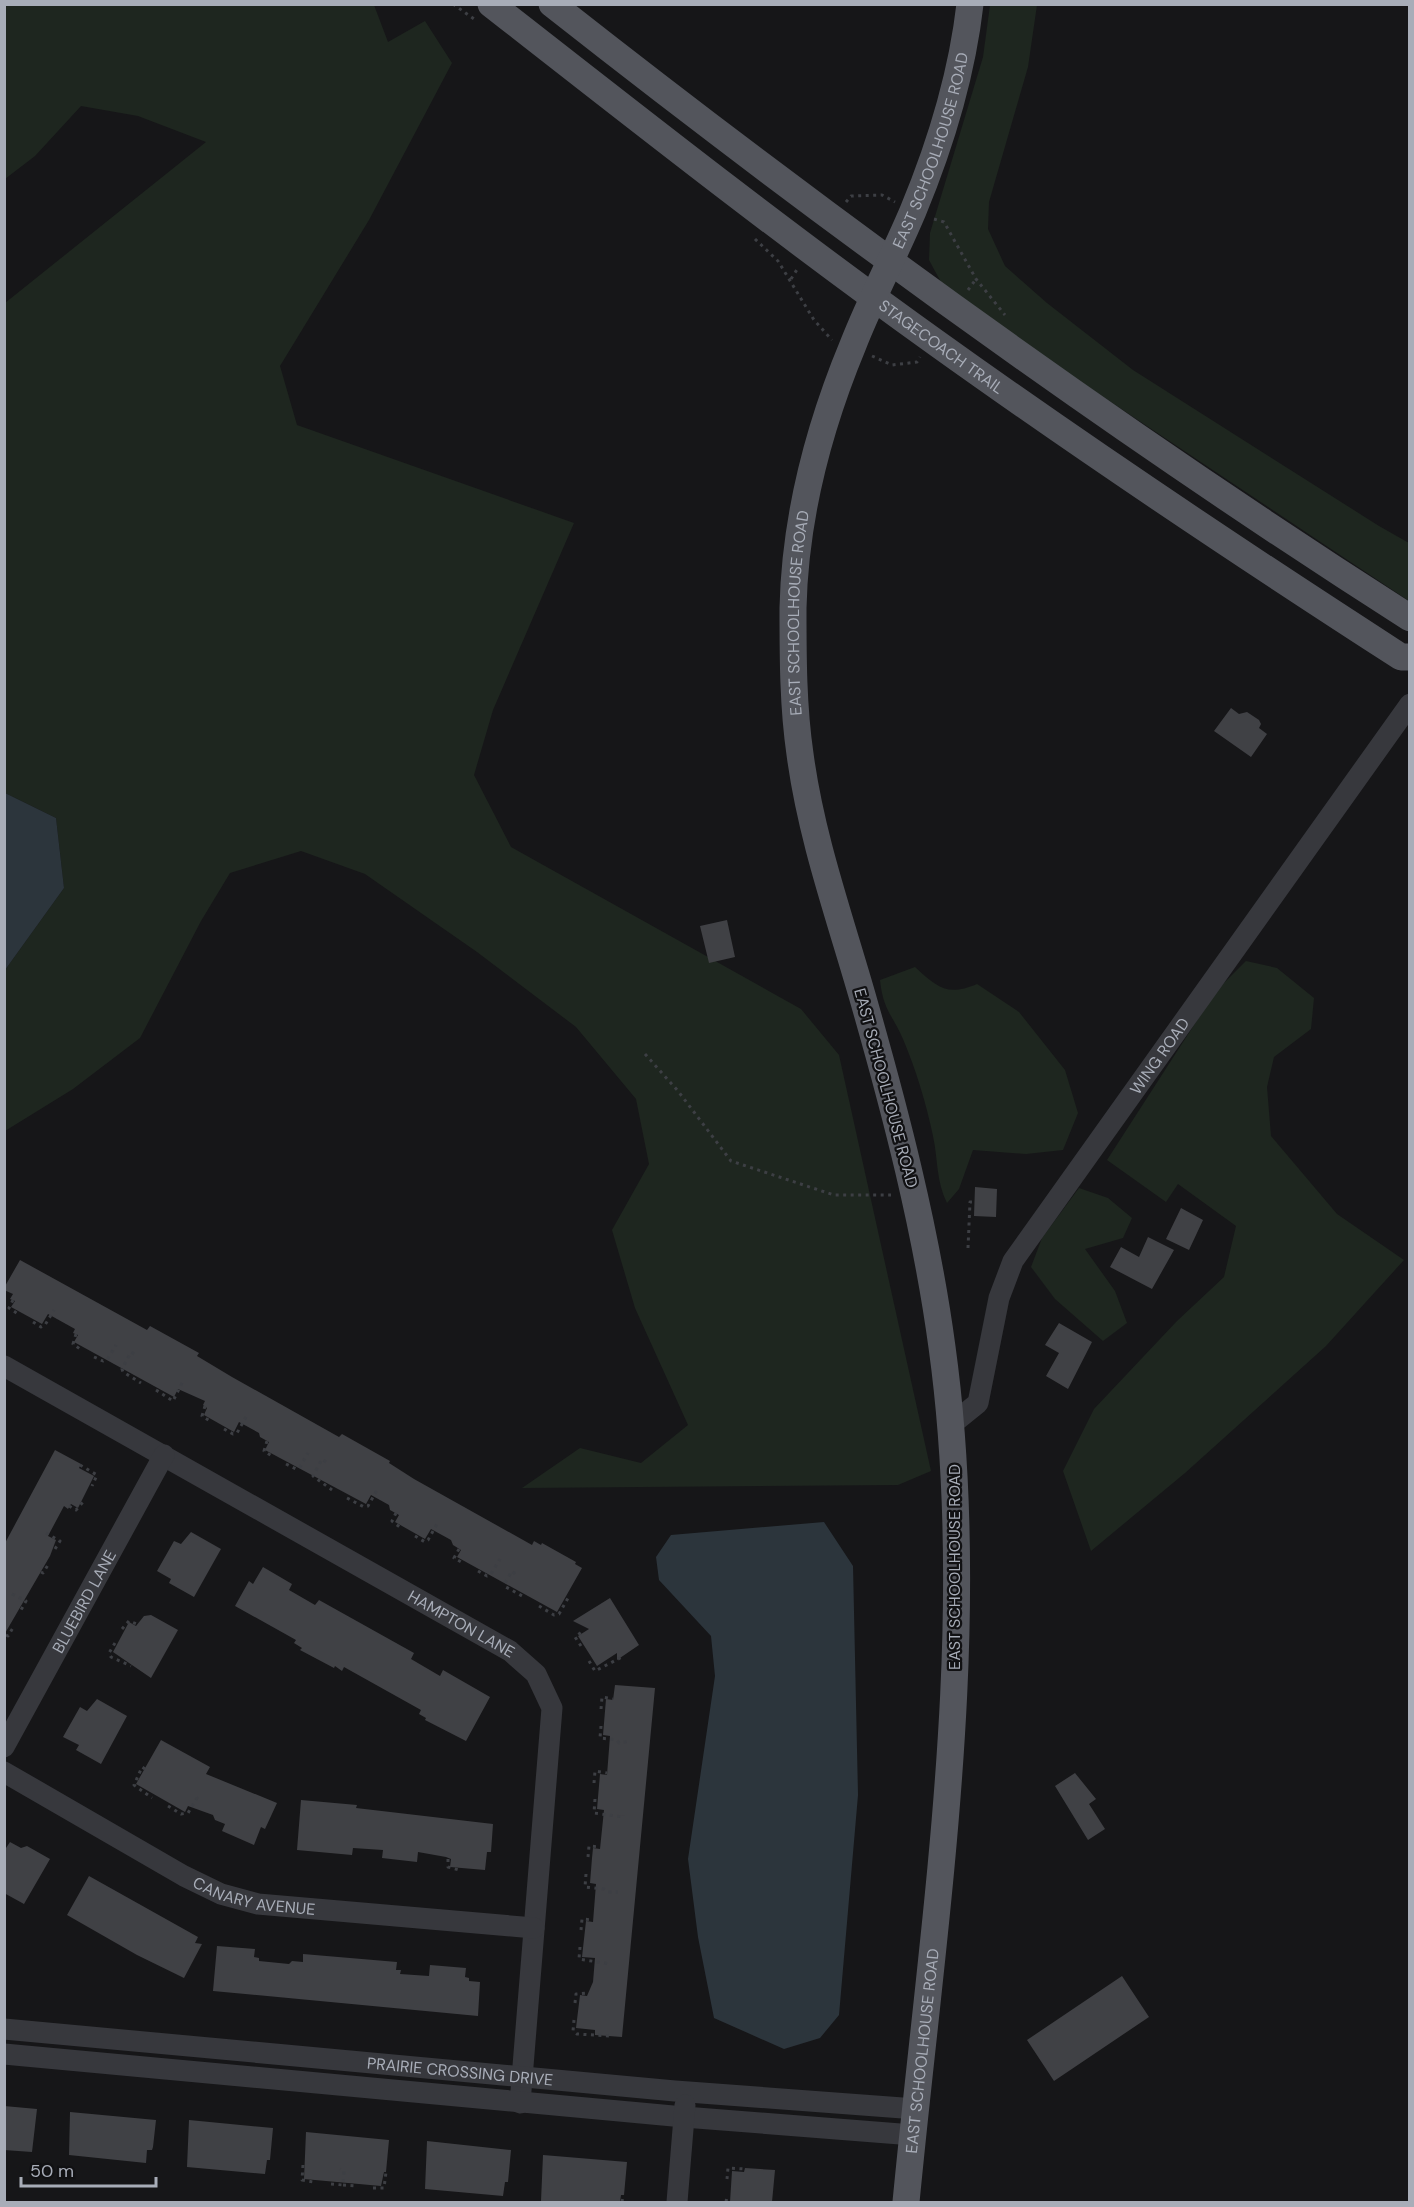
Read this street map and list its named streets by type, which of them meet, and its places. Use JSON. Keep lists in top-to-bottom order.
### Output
{
  "streets": {
    "main road": ["EAST SCHOOLHOUSE ROAD", "STAGECOACH TRAIL"],
    "street": [
      "WING ROAD",
      "BLUEBIRD LANE",
      "HAMPTON LANE",
      "CANARY AVENUE",
      "PRAIRIE CROSSING DRIVE"
    ]
  },
  "crossings": [
    ["EAST SCHOOLHOUSE ROAD", "STAGECOACH TRAIL"],
    ["EAST SCHOOLHOUSE ROAD", "WING ROAD"],
    ["EAST SCHOOLHOUSE ROAD", "PRAIRIE CROSSING DRIVE"],
    ["BLUEBIRD LANE", "HAMPTON LANE"],
    ["HAMPTON LANE", "CANARY AVENUE"],
    ["HAMPTON LANE", "PRAIRIE CROSSING DRIVE"]
  ],
  "scale_bar": "50 m"
}
